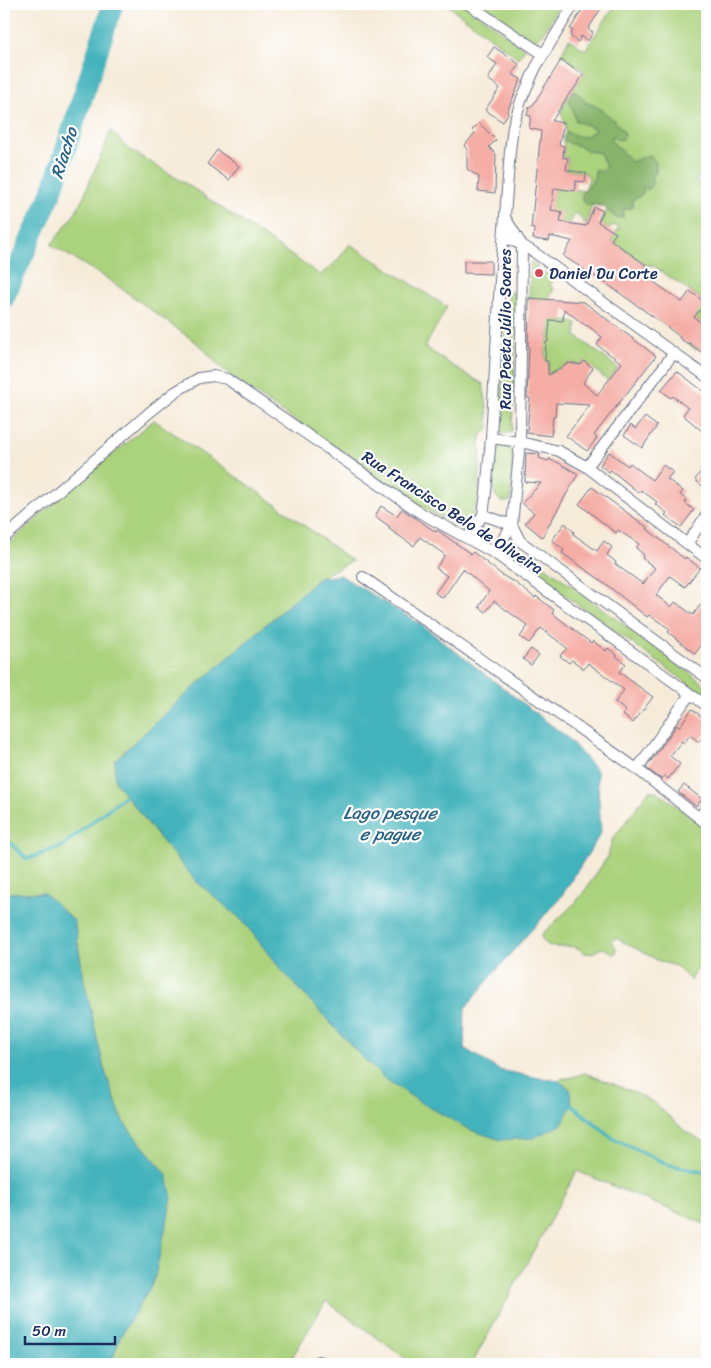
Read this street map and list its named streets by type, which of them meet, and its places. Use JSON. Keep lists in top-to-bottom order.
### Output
{
  "streets": {
    "street": ["Rua Poeta Júlio Soares", "Rua Francisco Belo de Oliveira"]
  },
  "crossings": [
    ["Rua Poeta Júlio Soares", "Rua Francisco Belo de Oliveira"]
  ],
  "water": ["Riacho", "Lago pesque e pague"],
  "places": ["Daniel Du Corte"],
  "scale_bar": "50 m"
}
